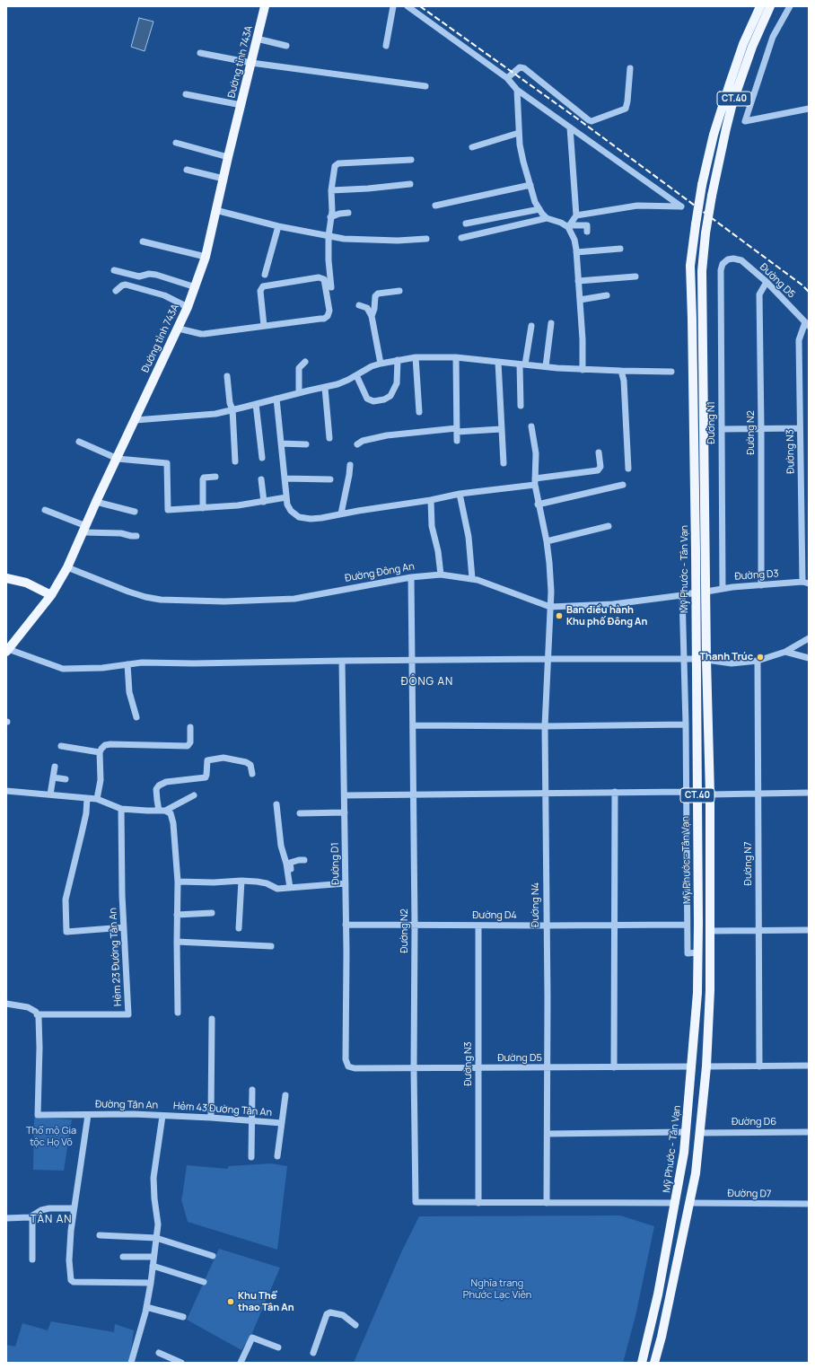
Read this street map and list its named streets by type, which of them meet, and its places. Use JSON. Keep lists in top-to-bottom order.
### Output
{
  "streets": {
    "main road": ["Đường tỉnh 743A", "CT.40", "Mỹ Phước - Tân Vạn"],
    "street": [
      "Đường D5",
      "Đường N1",
      "Đường N2",
      "Đường N3",
      "Đường Đông An",
      "Đường D3",
      "Đường D1",
      "Đường N7",
      "Đường N4",
      "Đường D4",
      "Hẻm 23 Đường Tân An",
      "Đường Tân An",
      "Hẻm 43 Đường Tân An",
      "Đường D6",
      "Đường D7"
    ]
  },
  "crossings": [
    ["Đường tỉnh 743A", "Đường Đông An"],
    ["Đường D5", "Đường N1"],
    ["Đường D5", "Đường N2"],
    ["Đường D5", "Đường N3"],
    ["Đường D5", "Mỹ Phước - Tân Vạn"],
    ["Đường D5", "Đường D1"],
    ["Đường D5", "Đường N4"],
    ["Đường N1", "Đường D3"],
    ["Đường N2", "Đường N3"],
    ["Đường N2", "Đường Đông An"],
    ["Đường N2", "Đường D3"],
    ["Đường N2", "Đường D4"],
    ["Đường N3", "Đường D3"],
    ["Đường N3", "Đường D4"],
    ["Mỹ Phước - Tân Vạn", "Đường Đông An"],
    ["Mỹ Phước - Tân Vạn", "Đường D3"],
    ["Mỹ Phước - Tân Vạn", "Đường D6"],
    ["Mỹ Phước - Tân Vạn", "Đường D7"],
    ["Đường Đông An", "Đường N4"],
    ["Đường D1", "Đường D4"],
    ["Đường N4", "Đường D4"],
    ["Hẻm 23 Đường Tân An", "Đường Tân An"],
    ["Đường Tân An", "Hẻm 43 Đường Tân An"]
  ],
  "districts": ["ĐÔNG AN", "TÂN AN"],
  "parks": ["Thổ mộ Gia tộc Họ Võ", "Nghĩa trang Phước Lạc Viên"],
  "places": ["Ban điều hành Khu phố Đông An", "Thanh Trúc", "Khu Thể thao Tân An"]
}
